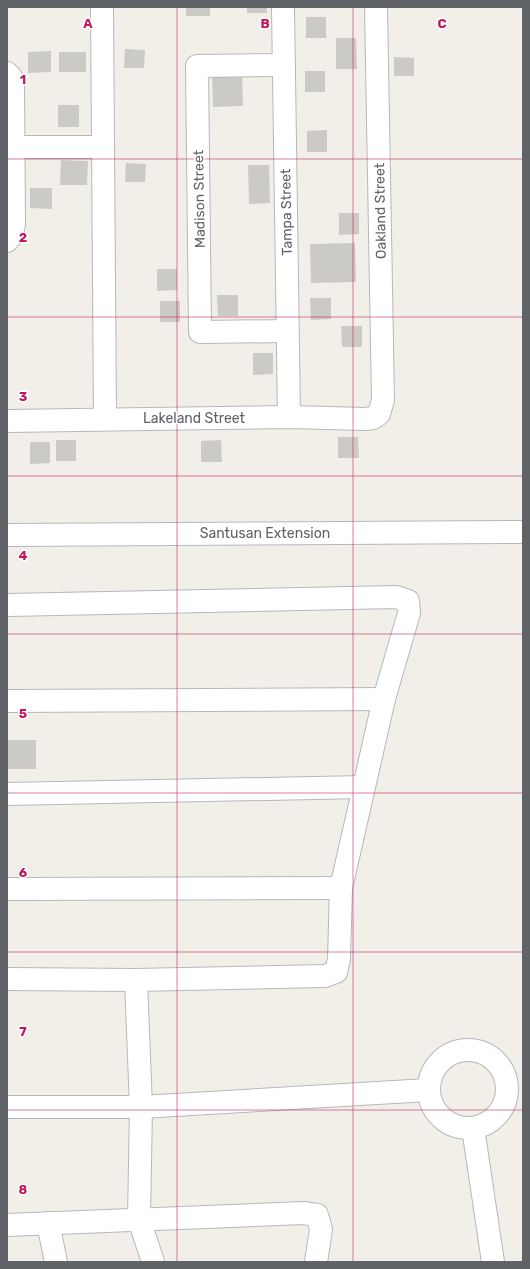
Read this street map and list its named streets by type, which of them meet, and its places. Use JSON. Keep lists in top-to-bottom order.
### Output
{
  "streets": {
    "street": [
      "Madison Street",
      "Oakland Street",
      "Tampa Street",
      "Lakeland Street",
      "Santusan Extension"
    ]
  },
  "crossings": [
    ["Madison Street", "Tampa Street"],
    ["Oakland Street", "Lakeland Street"],
    ["Tampa Street", "Lakeland Street"]
  ],
  "grid": {
    "columns": ["A", "B", "C"],
    "rows": [
      "1",
      "2",
      "3",
      "4",
      "5",
      "6",
      "7",
      "8"
    ]
  }
}
